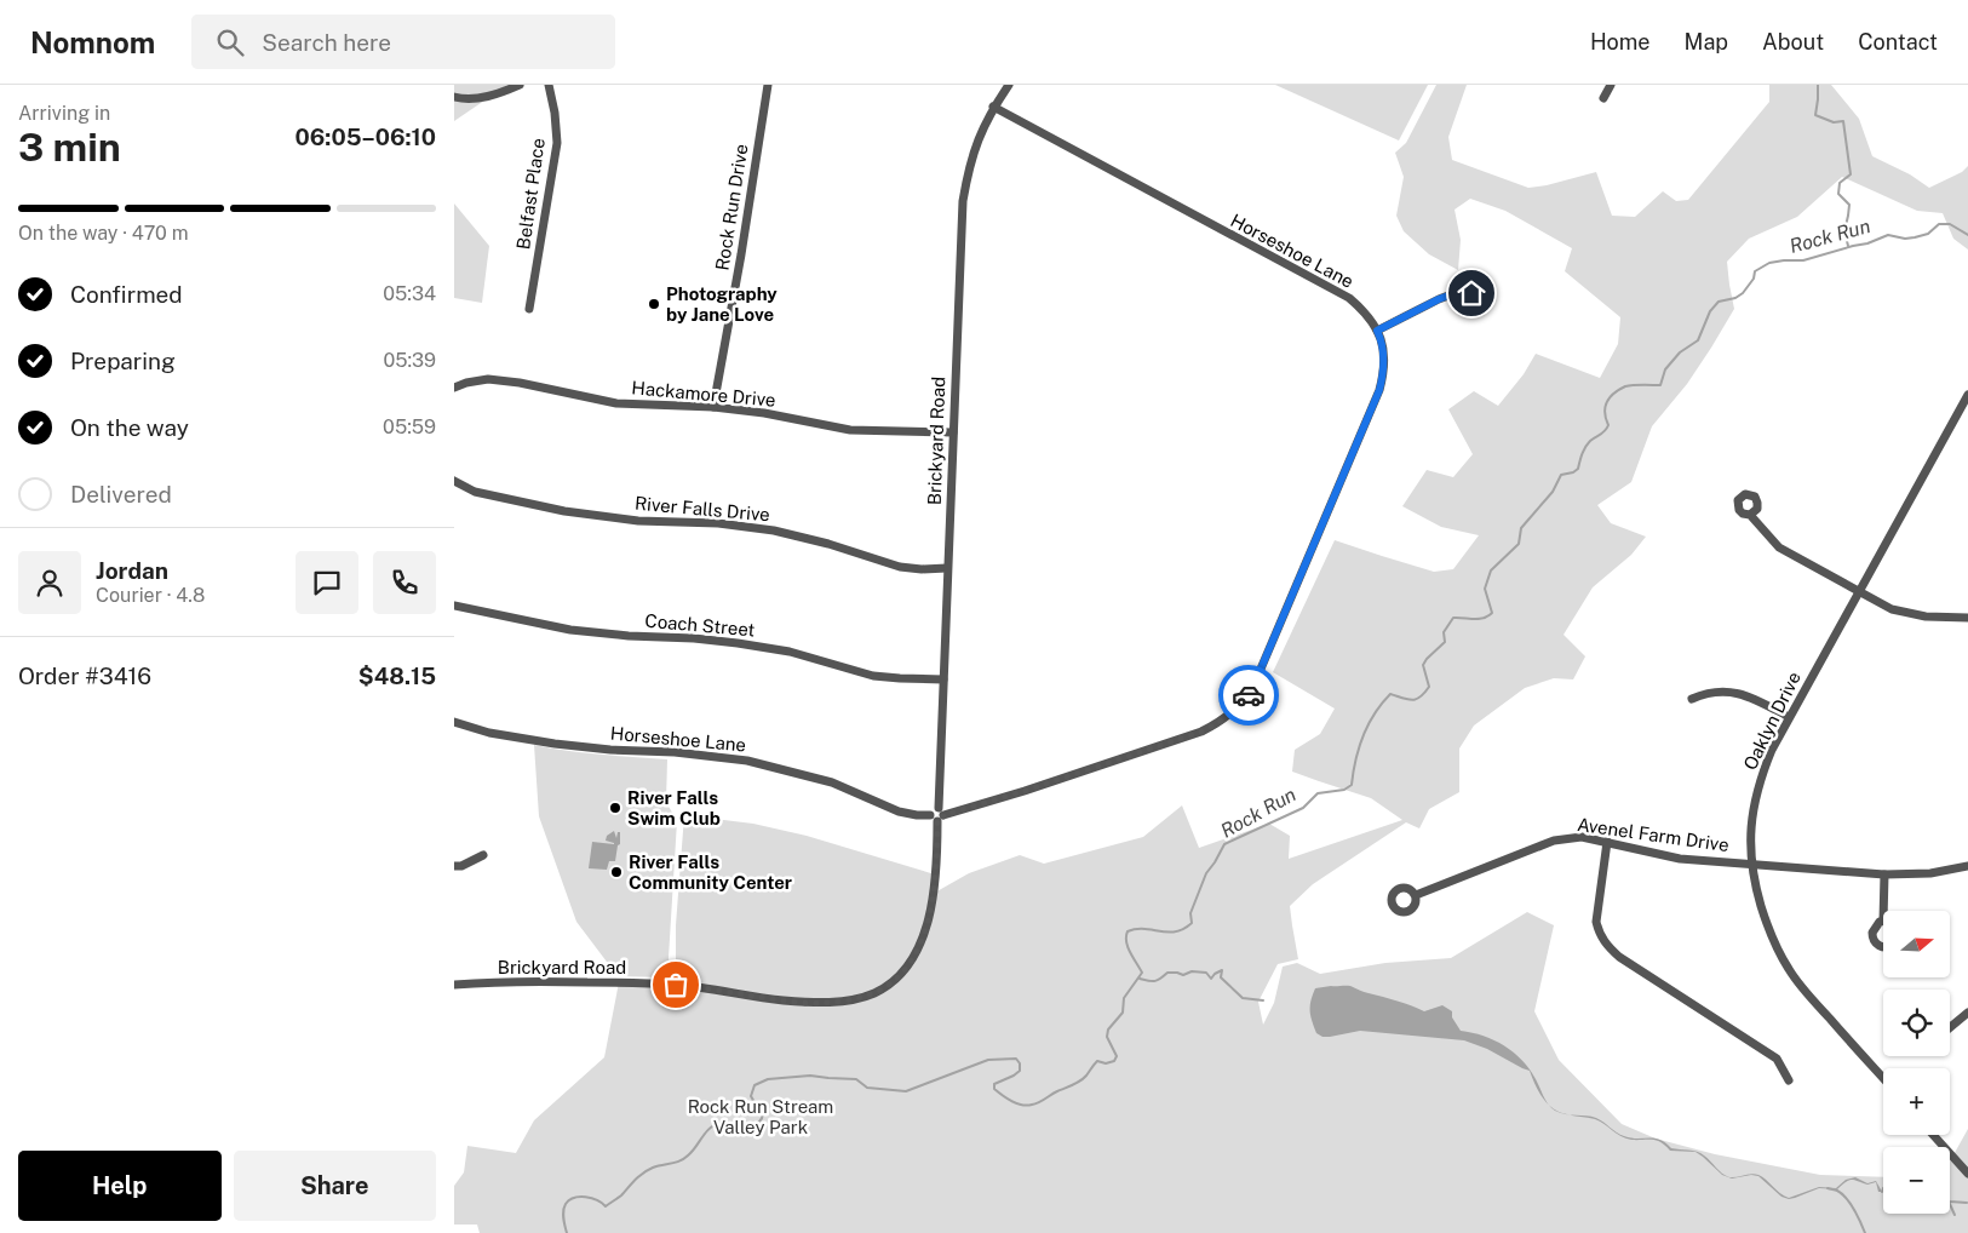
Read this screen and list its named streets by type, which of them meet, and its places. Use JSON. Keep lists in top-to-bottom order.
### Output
{
  "streets": {
    "street": [
      "Belfast Place",
      "Rock Run Drive",
      "Horseshoe Lane",
      "Hackamore Drive",
      "Brickyard Road",
      "River Falls Drive",
      "Coach Street",
      "Oaklyn Drive",
      "Avenel Farm Drive"
    ]
  },
  "crossings": [
    ["Rock Run Drive", "Hackamore Drive"],
    ["Horseshoe Lane", "Brickyard Road"],
    ["Hackamore Drive", "Brickyard Road"],
    ["Brickyard Road", "River Falls Drive"],
    ["Brickyard Road", "Coach Street"],
    ["Oaklyn Drive", "Avenel Farm Drive"]
  ],
  "water": ["Rock Run"],
  "parks": ["Rock Run Stream Valley Park"],
  "places": ["Photography by Jane Love", "River Falls Swim Club", "River Falls Community Center"],
  "north": "right",
  "page": {
    "header": "Nomnom",
    "search": "Search here",
    "nav": [
      "Home",
      "Map",
      "About",
      "Contact"
    ],
    "heading": ["3 min", "Arriving in", "06:05–06:10"],
    "panel": [
      "Jordan",
      "Courier · 4.8",
      "Order #3416",
      "$48.15"
    ],
    "bar": "On the way · 470 m",
    "list": [
      ["Confirmed", "05:34"],
      ["Preparing", "05:39"],
      ["On the way", "05:59"],
      "Delivered"
    ],
    "map_buttons": ["+", "−"],
    "buttons": ["Help", "Share"]
  }
}
